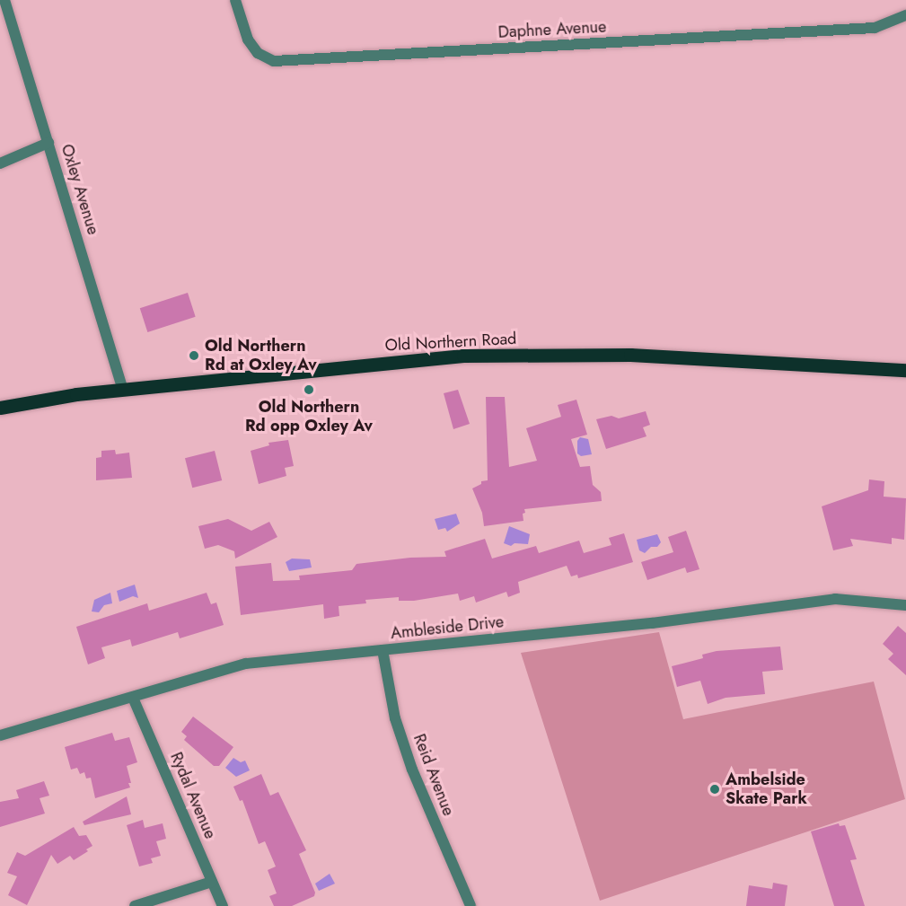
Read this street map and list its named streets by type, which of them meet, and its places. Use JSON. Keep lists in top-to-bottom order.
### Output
{
  "streets": {
    "main road": ["Old Northern Road"],
    "street": [
      "Daphne Avenue",
      "Oxley Avenue",
      "Ambleside Drive",
      "Reid Avenue",
      "Rydal Avenue"
    ]
  },
  "crossings": [
    ["Oxley Avenue", "Old Northern Road"],
    ["Ambleside Drive", "Reid Avenue"],
    ["Ambleside Drive", "Rydal Avenue"]
  ],
  "places": ["Old Northern Rd at Oxley Av", "Old Northern Rd opp Oxley Av", "Ambelside Skate Park"]
}
